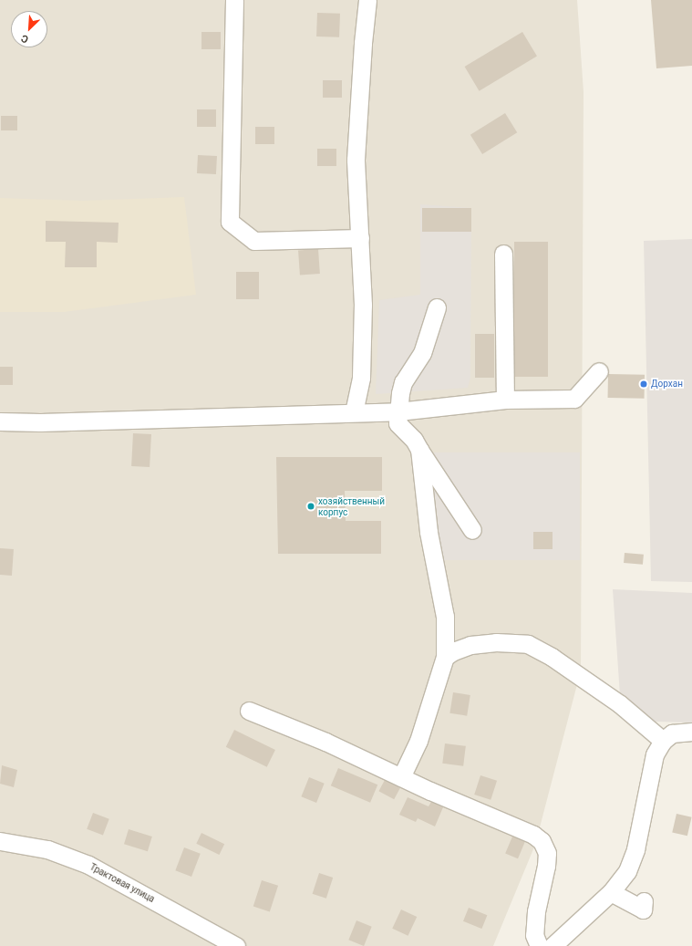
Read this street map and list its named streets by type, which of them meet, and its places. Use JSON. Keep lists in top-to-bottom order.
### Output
{
  "streets": {
    "street": ["Трактовая улица"]
  },
  "places": ["Дорхан", "хозяйственный корпус"],
  "north": "bottom left"
}
